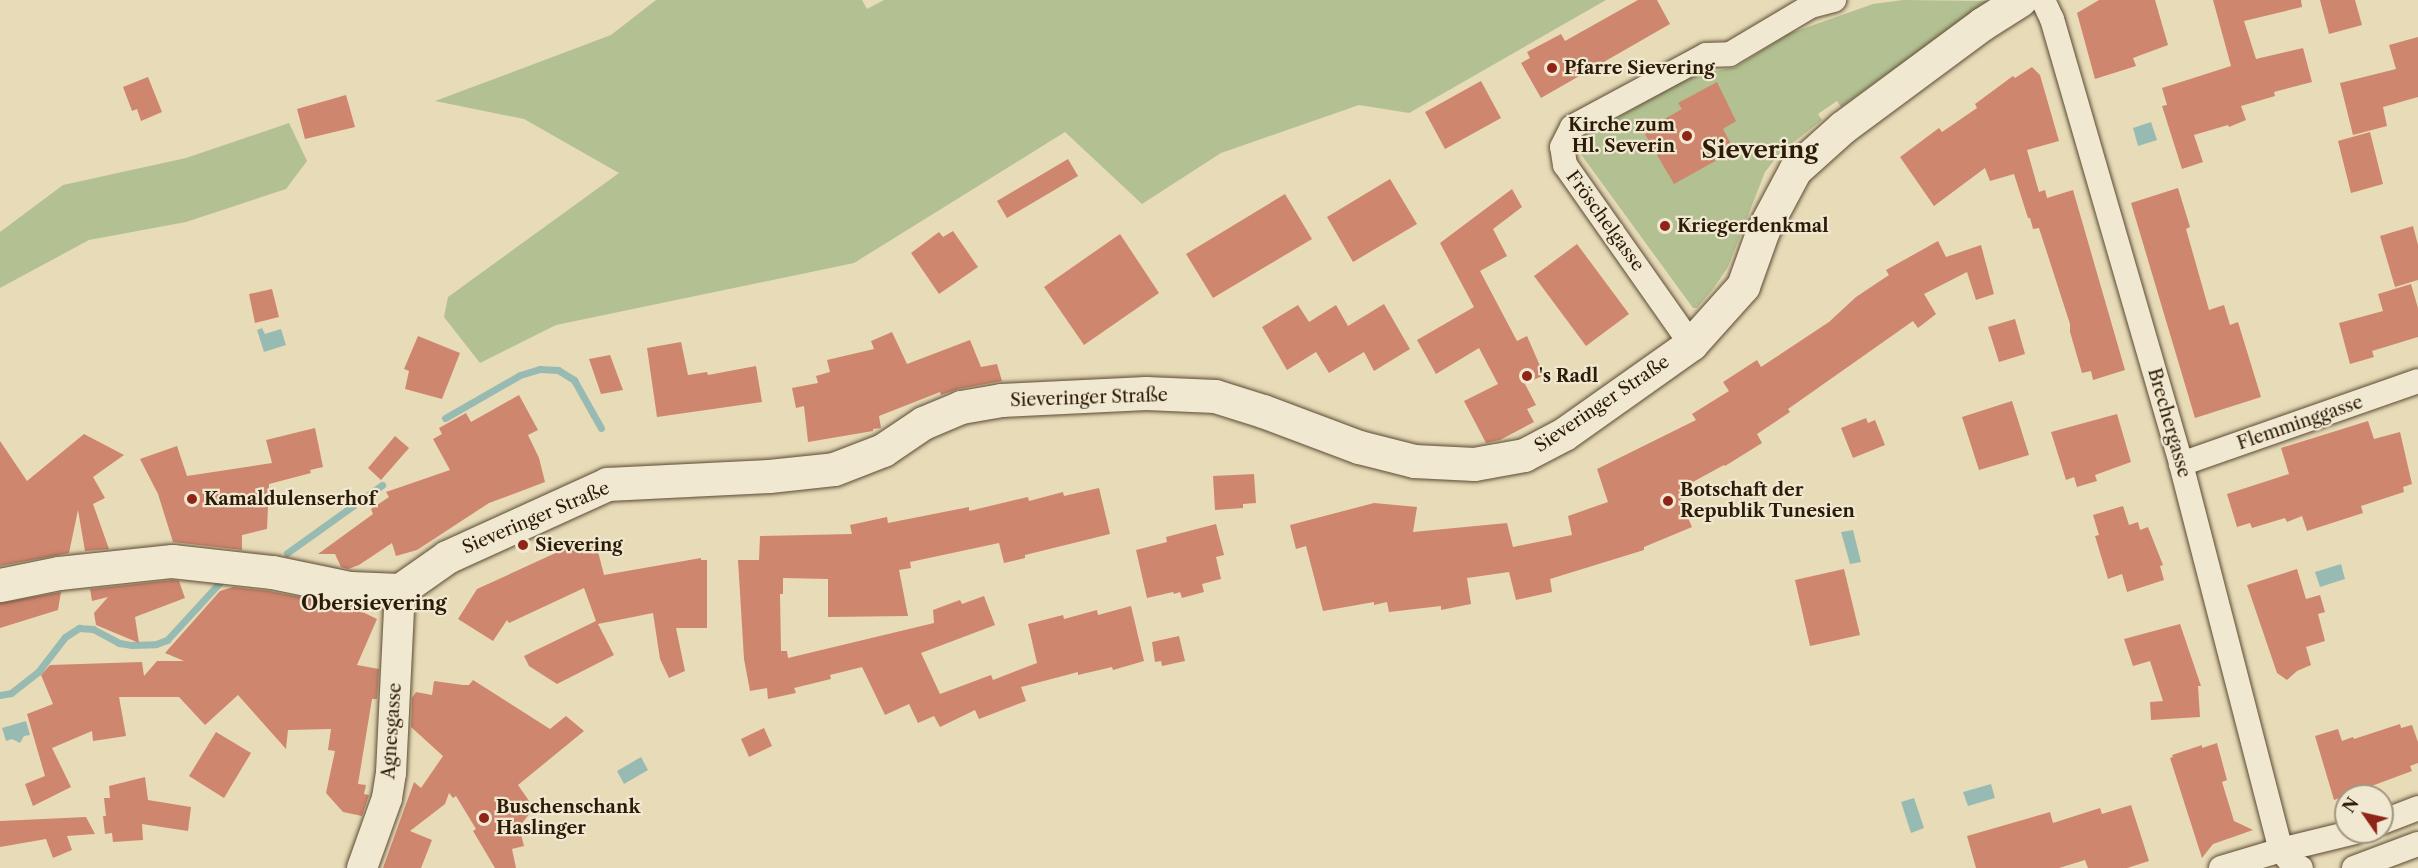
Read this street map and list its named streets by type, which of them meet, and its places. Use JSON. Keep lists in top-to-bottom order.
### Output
{
  "streets": {
    "main road": ["Sieveringer Straße"],
    "street": [
      "Fröschelgasse",
      "Brechergasse",
      "Flemminggasse",
      "Agnesgasse"
    ]
  },
  "crossings": [
    ["Fröschelgasse", "Sieveringer Straße"],
    ["Sieveringer Straße", "Agnesgasse"],
    ["Brechergasse", "Flemminggasse"]
  ],
  "districts": ["Sievering", "Obersievering"],
  "places": [
    "Pfarre Sievering",
    "Kirche zum Hl. Severin",
    "Kriegerdenkmal",
    "'s Radl",
    "Kamaldulenserhof",
    "Botschaft der Republik Tunesien",
    "Sievering",
    "Buschenschank Haslinger"
  ],
  "north": "top left"
}
